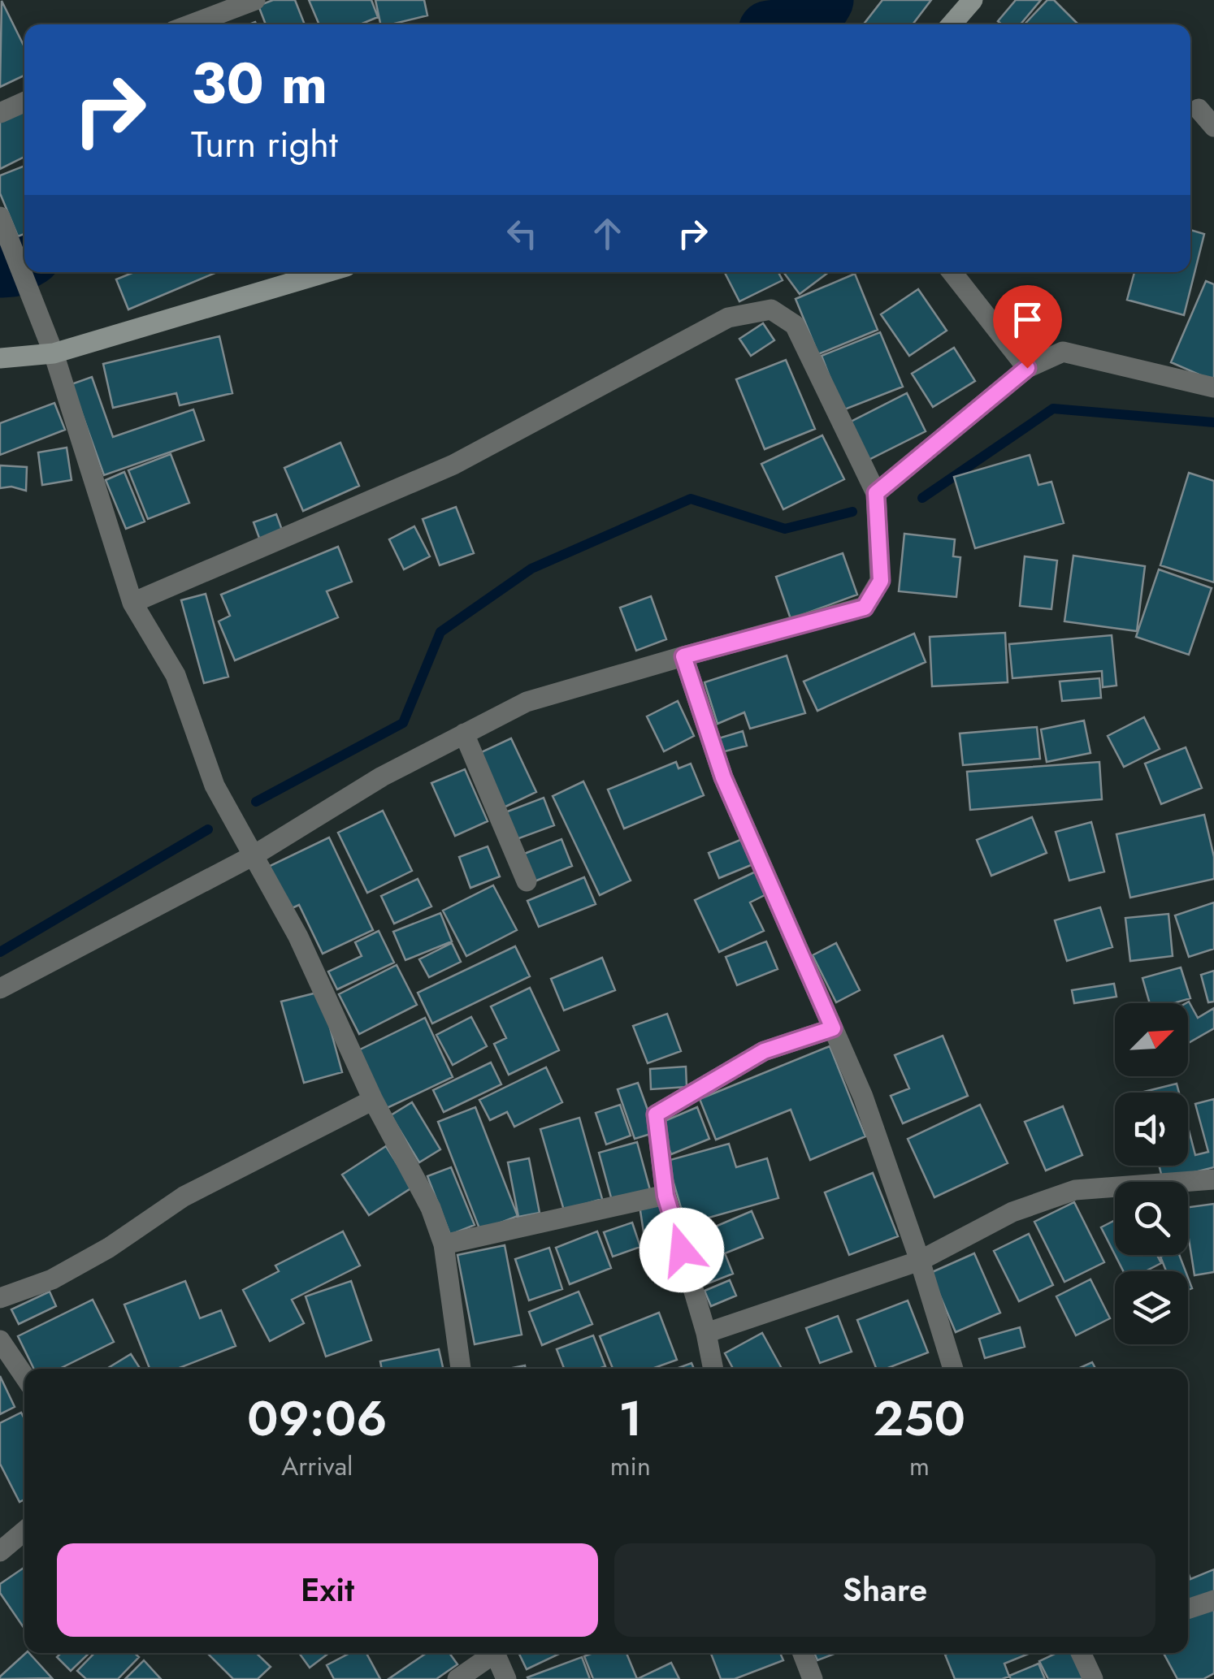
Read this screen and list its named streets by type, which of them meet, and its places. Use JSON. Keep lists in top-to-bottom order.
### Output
{
  "north": "top right",
  "page": {
    "turn": ["30 m", "Turn right"],
    "eta": [
      "09:06",
      "Arrival",
      "1",
      "min",
      "250",
      "m"
    ],
    "buttons": ["Exit", "Share"]
  }
}
